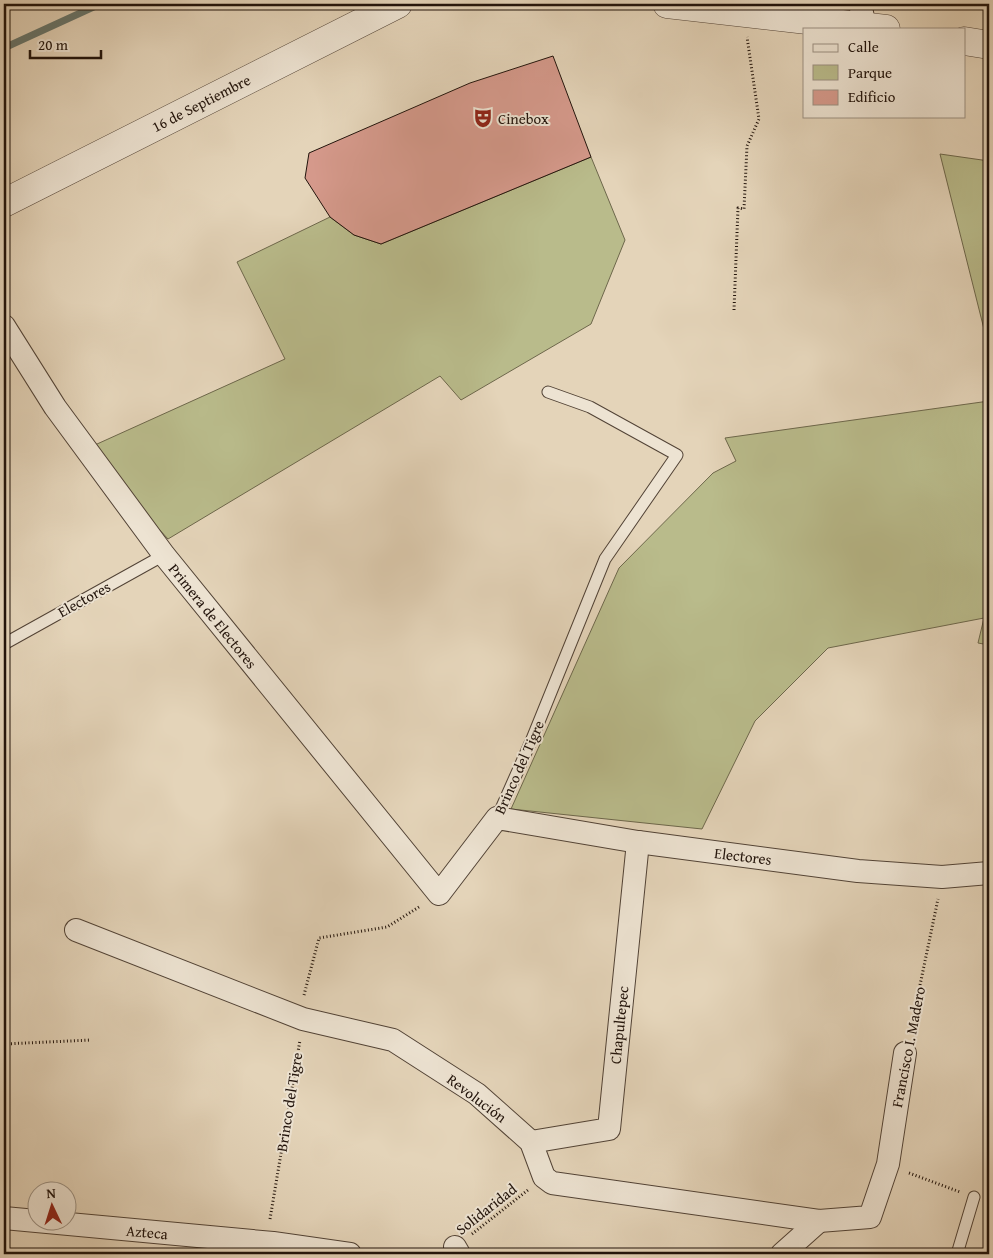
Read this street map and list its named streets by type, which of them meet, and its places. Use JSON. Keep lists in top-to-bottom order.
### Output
{
  "streets": {
    "street": [
      "16 de Septiembre",
      "Electores",
      "Primera de Electores",
      "Brinco del Tigre",
      "Chapultepec",
      "Francisco I. Madero",
      "Revolución",
      "Azteca"
    ],
    "path": ["Solidaridad"]
  },
  "crossings": [
    ["Electores", "Primera de Electores"],
    ["Electores", "Brinco del Tigre"],
    ["Electores", "Chapultepec"],
    ["Electores", "Francisco I. Madero"],
    ["Primera de Electores", "Brinco del Tigre"],
    ["Brinco del Tigre", "Revolución"],
    ["Brinco del Tigre", "Azteca"],
    ["Chapultepec", "Revolución"],
    ["Revolución", "Solidaridad"]
  ],
  "places": {
    "theatre": ["Cinebox"]
  },
  "legend": ["Calle", "Parque", "Edificio"],
  "scale_bar": "20 m",
  "north": "top"
}
